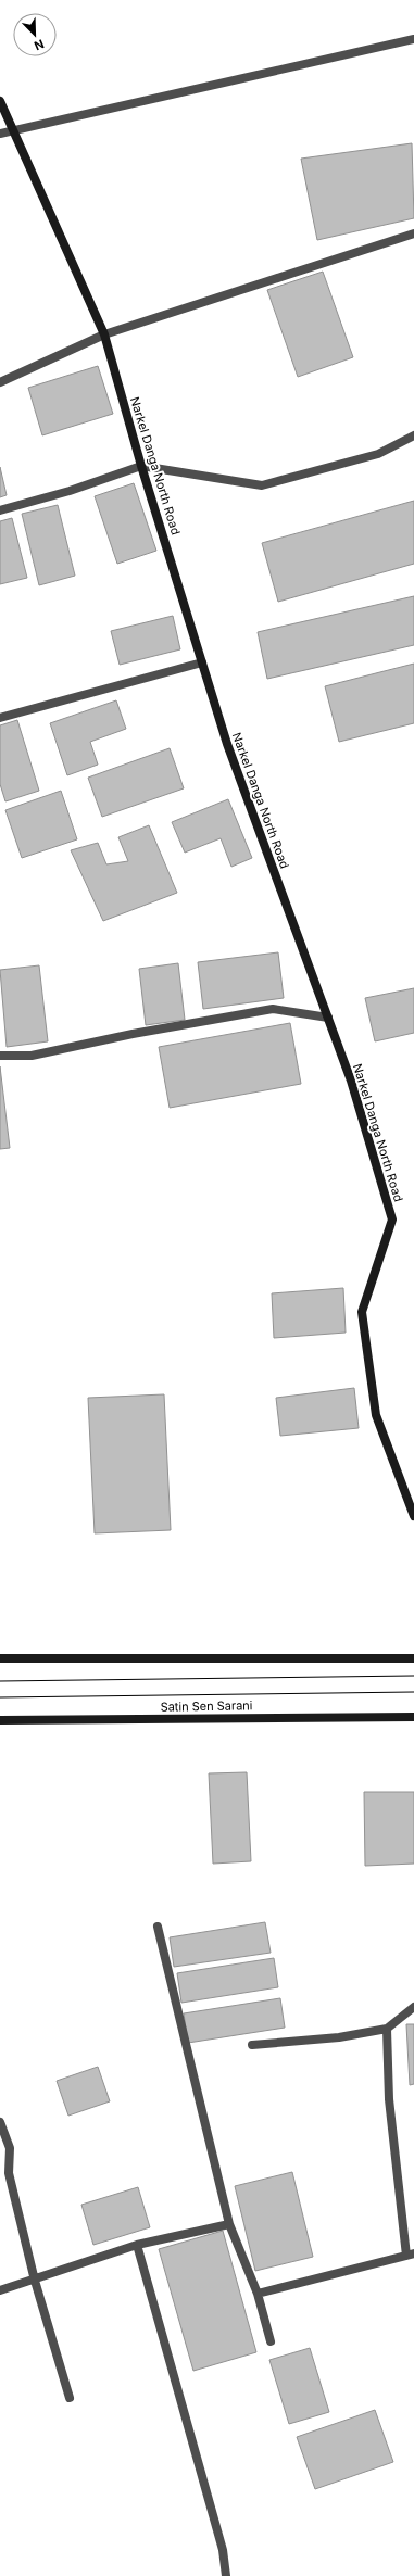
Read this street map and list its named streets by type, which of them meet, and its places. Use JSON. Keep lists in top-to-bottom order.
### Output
{
  "streets": {
    "street": ["Narkel Danga North Road", "Satin Sen Sarani"]
  },
  "north": "bottom right"
}
